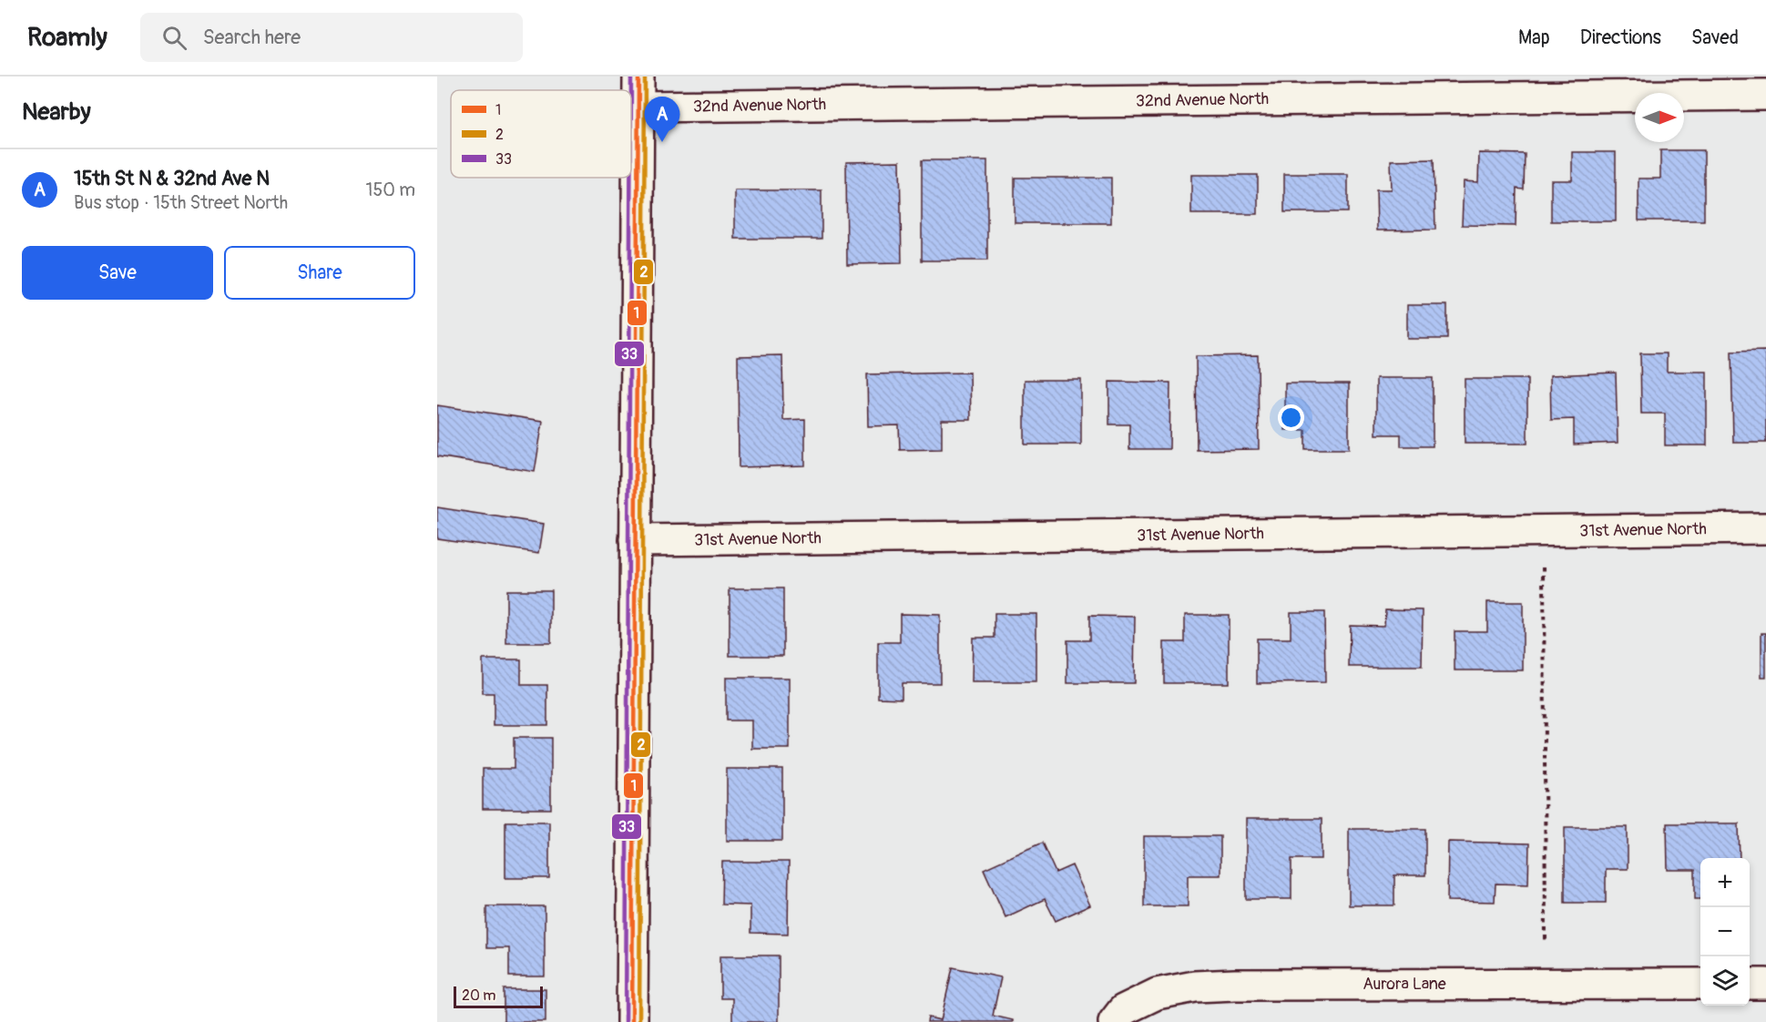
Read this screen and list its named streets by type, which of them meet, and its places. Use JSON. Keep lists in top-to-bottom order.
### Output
{
  "streets": {
    "street": ["32nd Avenue North", "31st Avenue North", "Aurora Lane"]
  },
  "lines": ["transit line 1", "transit line 2", "transit line 33"],
  "legend": ["1", "2", "33"],
  "scale_bar": "20 m",
  "north": "right",
  "page": {
    "header": "Roamly",
    "search": "Search here",
    "nav": ["Map", "Directions", "Saved"],
    "heading": "Nearby",
    "pins": "A",
    "list": [
      {
        "mark": "A",
        "name": "15th St N & 32nd Ave N",
        "note": "Bus stop · 15th Street North",
        "value": "150 m"
      }
    ],
    "buttons": ["Save", "Share"],
    "map_buttons": ["+", "−"],
    "scale": "20 m"
  }
}
